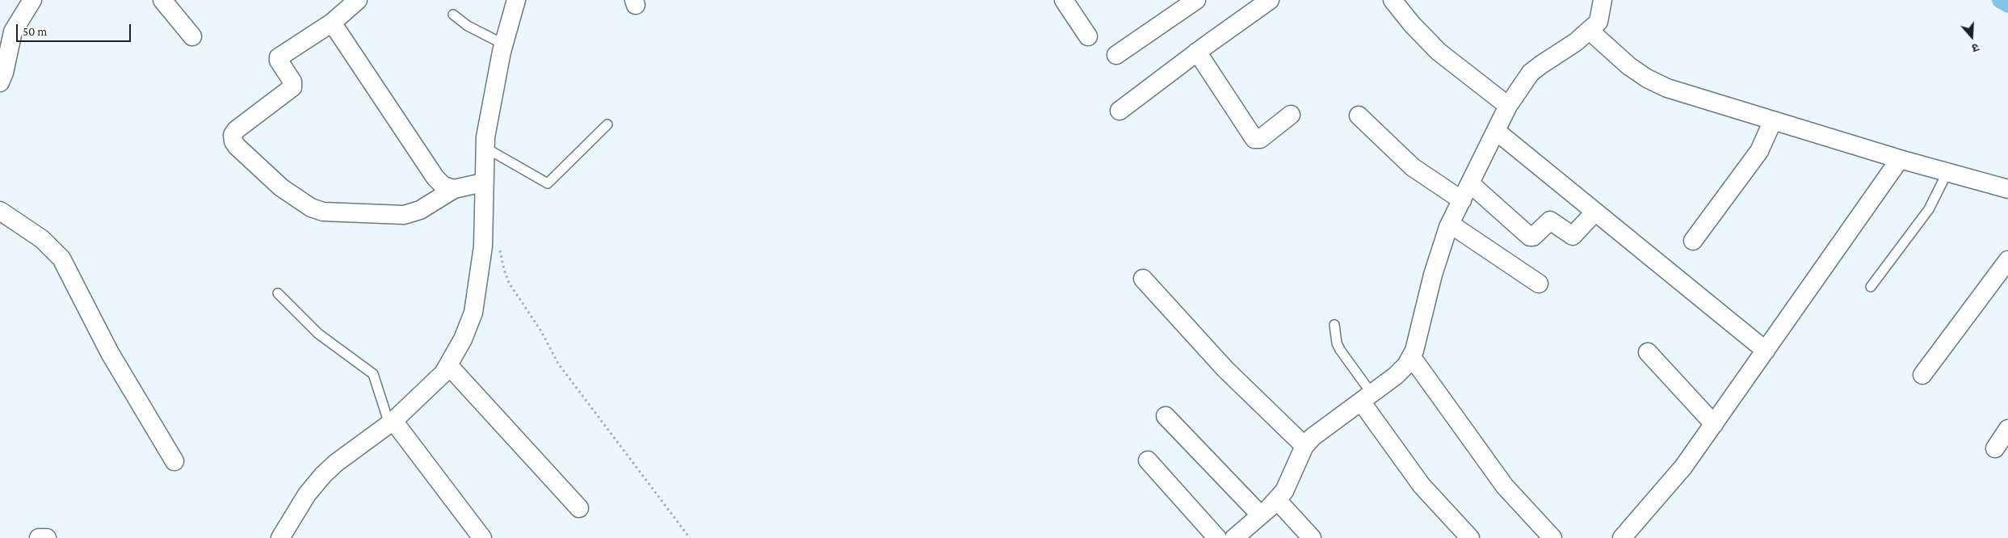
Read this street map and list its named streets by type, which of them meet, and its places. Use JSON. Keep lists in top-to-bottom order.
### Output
{
  "scale_bar": "50 m",
  "north": "bottom"
}
